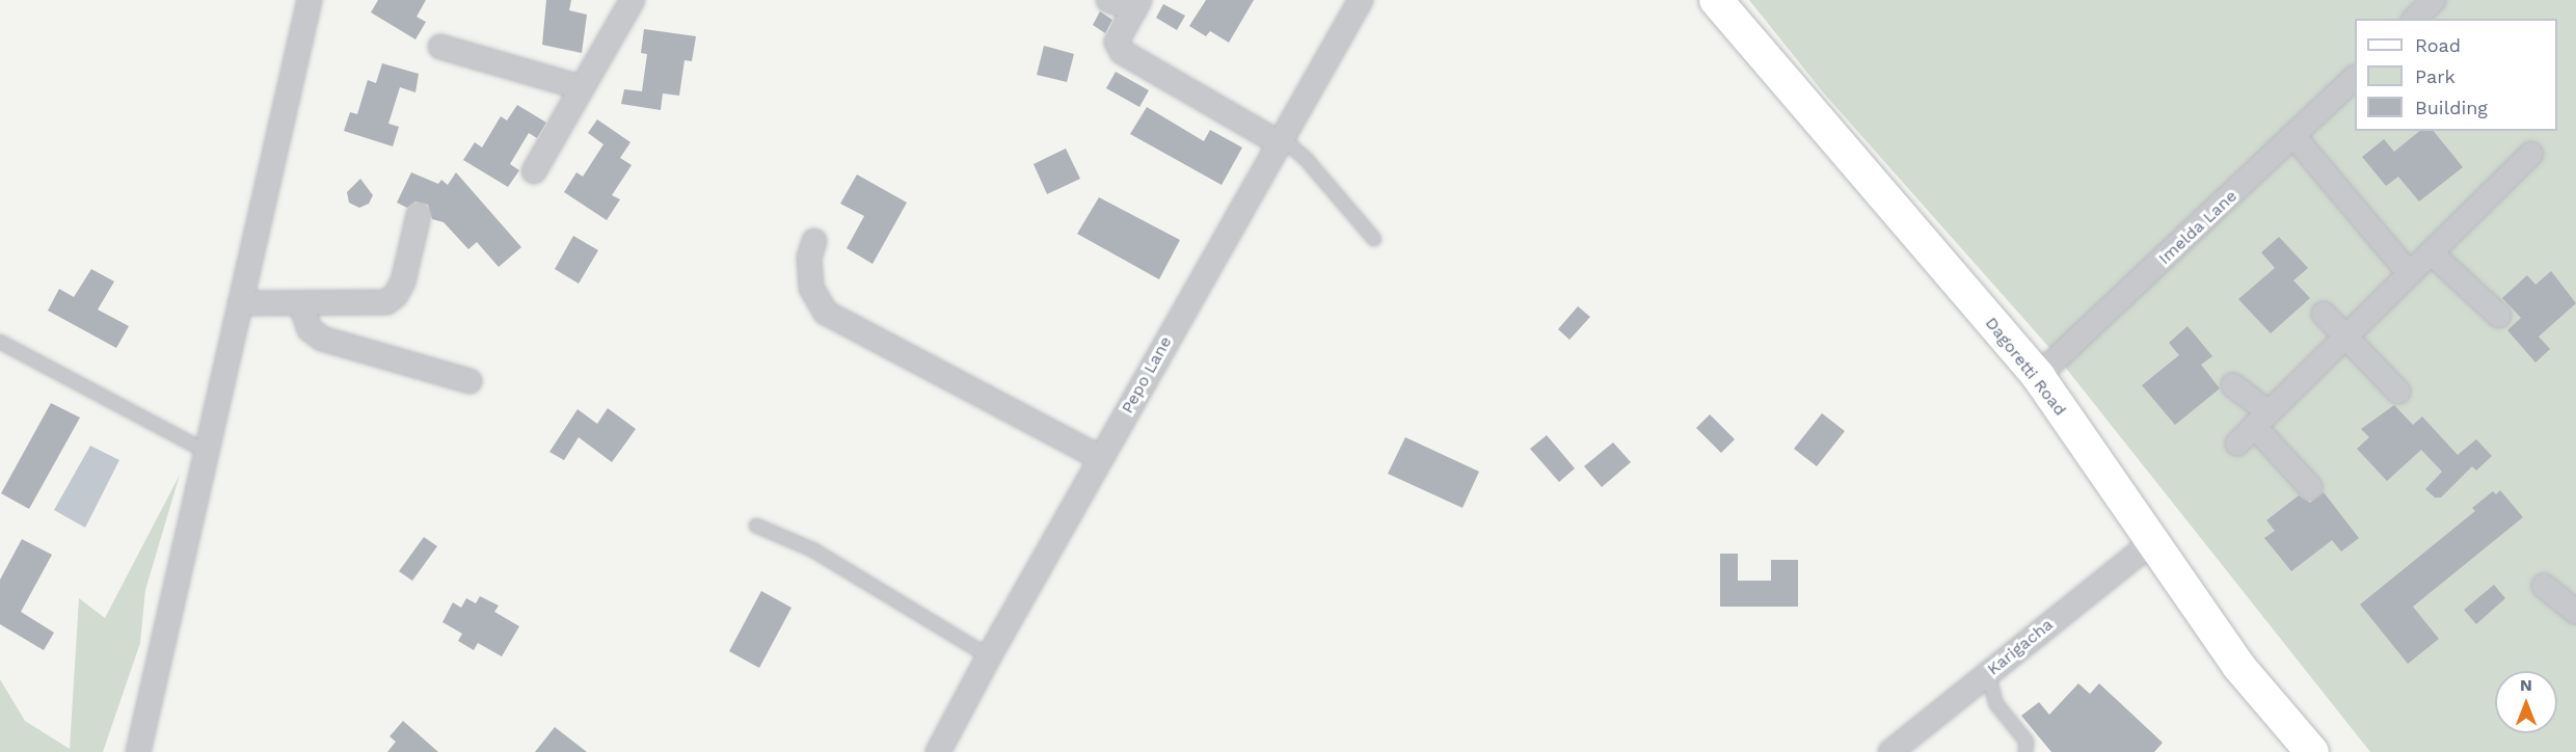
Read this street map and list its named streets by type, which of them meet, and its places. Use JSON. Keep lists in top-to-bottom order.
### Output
{
  "streets": {
    "main road": ["Dagoretti Road"],
    "street": ["Imelda Lane", "Pepo Lane", "Karigacha"]
  },
  "crossings": [
    ["Imelda Lane", "Dagoretti Road"],
    ["Dagoretti Road", "Karigacha"]
  ],
  "legend": ["Road", "Park", "Building"],
  "north": "top"
}
